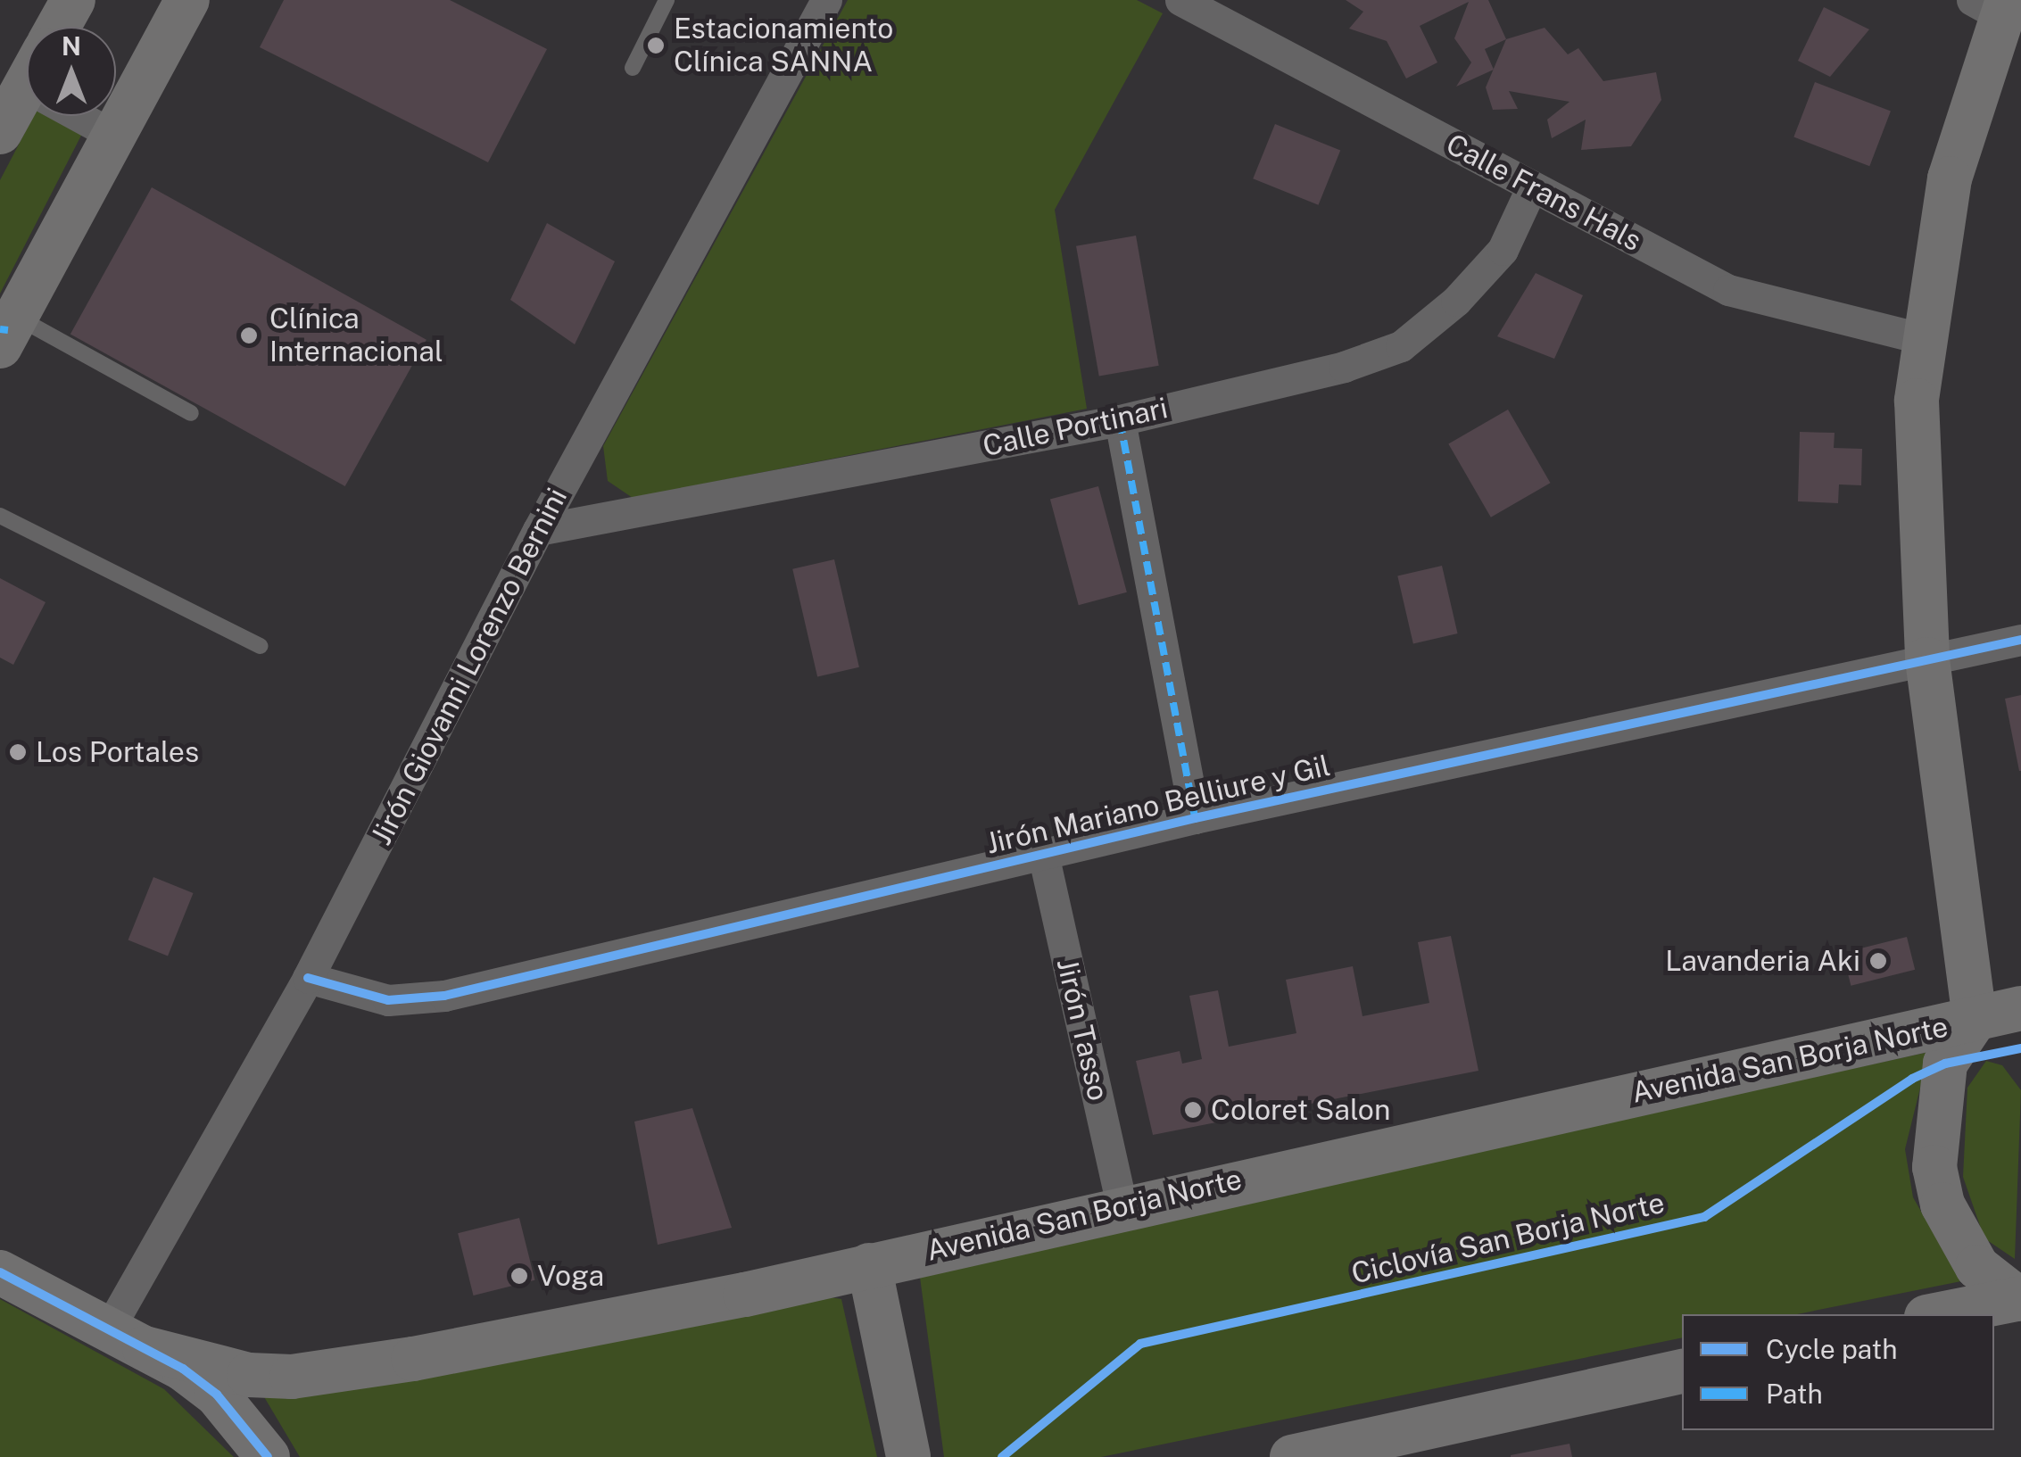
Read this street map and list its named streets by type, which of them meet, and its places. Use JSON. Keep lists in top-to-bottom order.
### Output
{
  "streets": {
    "main road": ["Avenida San Borja Norte"],
    "street": [
      "Calle Frans Hals",
      "Calle Portinari",
      "Jirón Giovanni Lorenzo Bernini",
      "Jirón Mariano Belliure y Gil",
      "Jirón Tasso"
    ],
    "cycle path": ["Ciclovía San Borja Norte"]
  },
  "crossings": [
    ["Calle Frans Hals", "Calle Portinari"],
    ["Calle Portinari", "Jirón Giovanni Lorenzo Bernini"],
    ["Jirón Giovanni Lorenzo Bernini", "Jirón Mariano Belliure y Gil"],
    ["Jirón Giovanni Lorenzo Bernini", "Avenida San Borja Norte"],
    ["Jirón Mariano Belliure y Gil", "Jirón Tasso"],
    ["Jirón Tasso", "Avenida San Borja Norte"]
  ],
  "places": [
    "Estacionamiento Clínica SANNA",
    "Clínica Internacional",
    "Los Portales",
    "Lavanderia Aki",
    "Coloret Salon",
    "Voga"
  ],
  "legend": ["Cycle path", "Path"],
  "north": "top"
}
